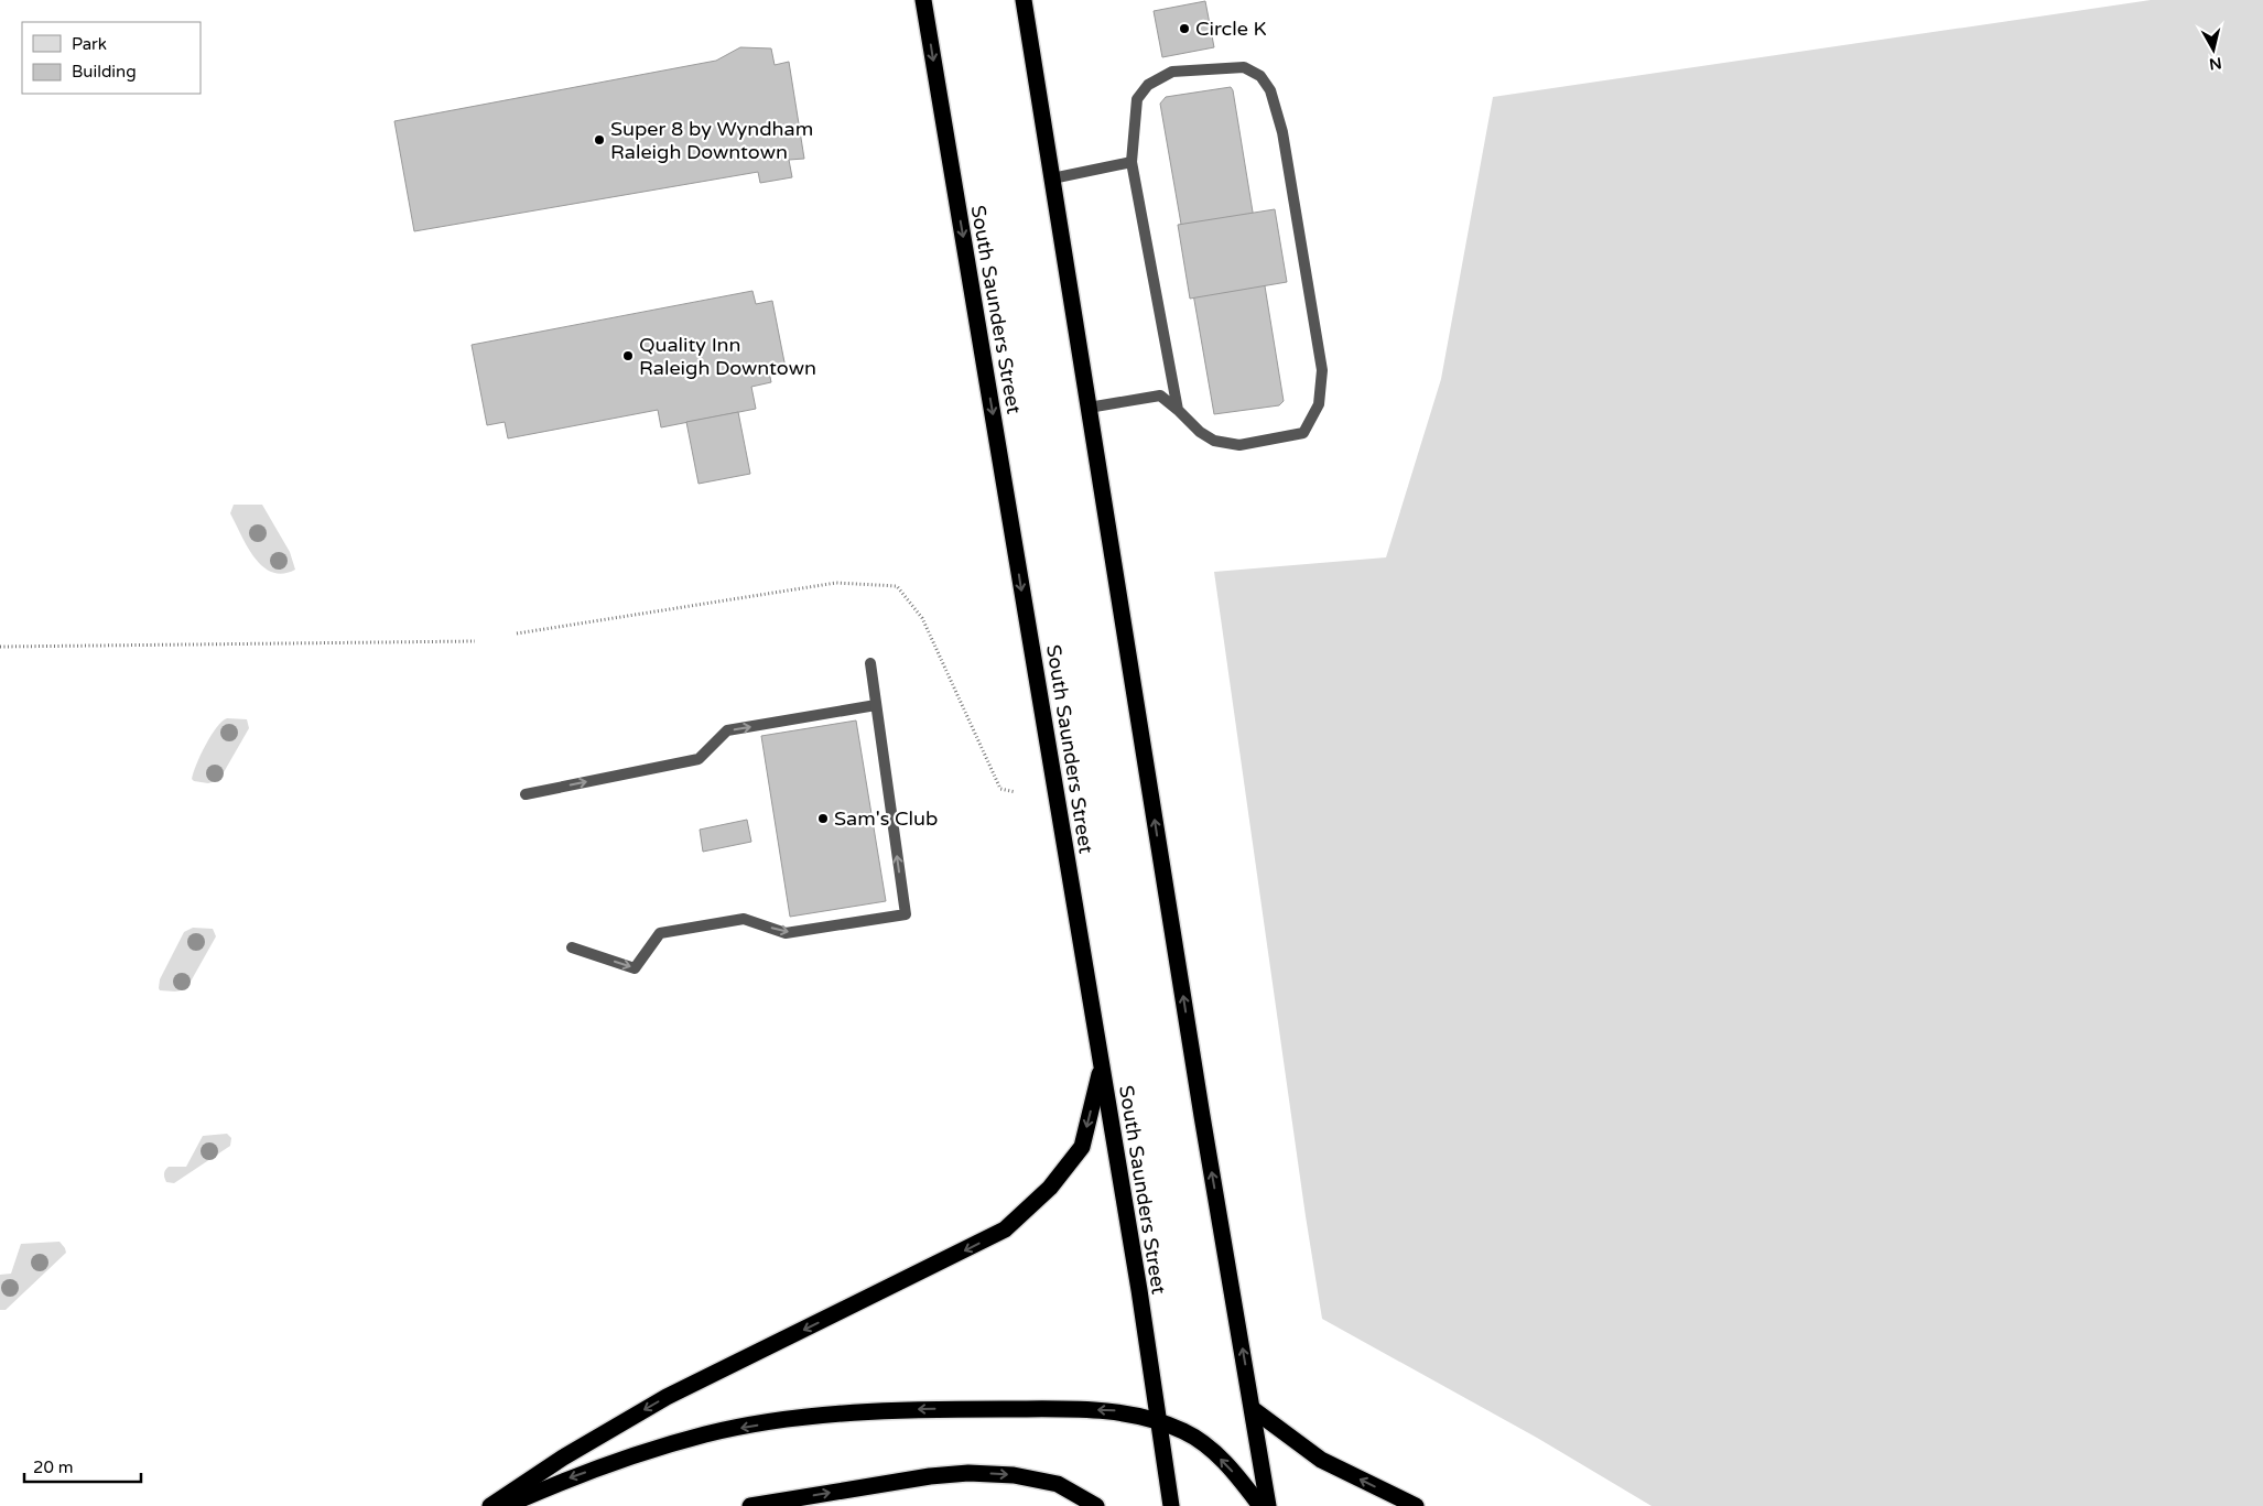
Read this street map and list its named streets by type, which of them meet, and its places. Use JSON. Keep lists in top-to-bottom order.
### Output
{
  "streets": {
    "highway": ["South Saunders Street"]
  },
  "places": [
    "Circle K",
    "Super 8 by Wyndham Raleigh Downtown",
    "Quality Inn Raleigh Downtown",
    "Sam's Club"
  ],
  "legend": ["Park", "Building"],
  "scale_bar": "20 m",
  "north": "bottom"
}
